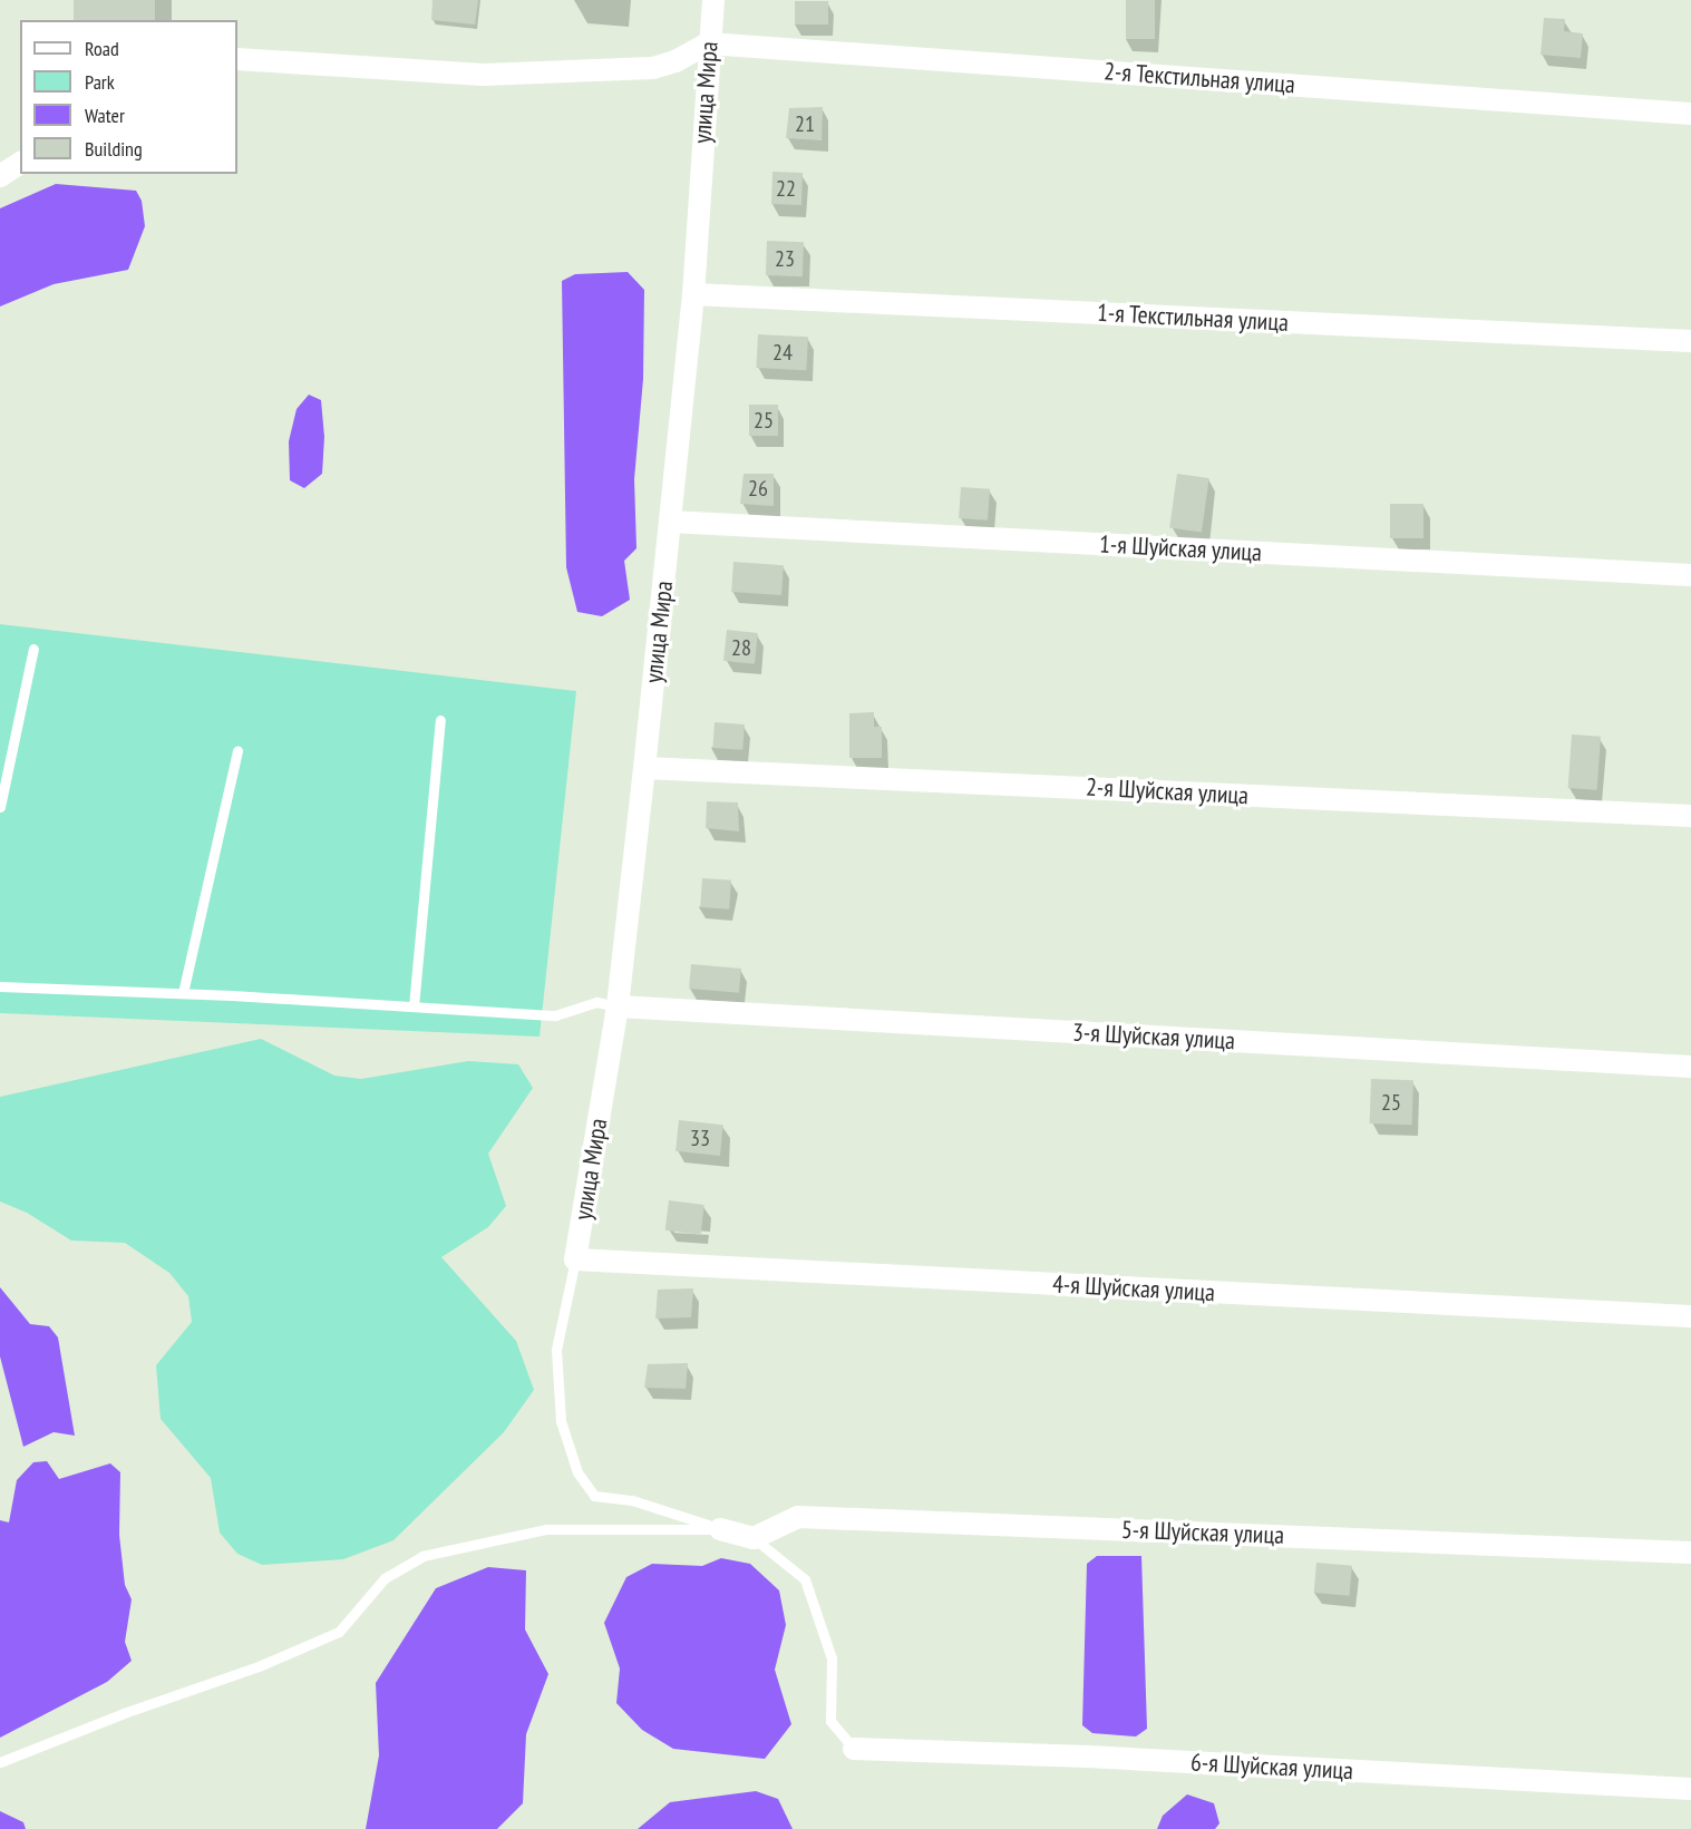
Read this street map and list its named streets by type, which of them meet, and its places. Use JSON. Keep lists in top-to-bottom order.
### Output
{
  "streets": {
    "street": [
      "2-я Текстильная улица",
      "улица Мира",
      "1-я Текстильная улица",
      "1-я Шуйская улица",
      "2-я Шуйская улица",
      "3-я Шуйская улица",
      "4-я Шуйская улица",
      "5-я Шуйская улица",
      "6-я Шуйская улица"
    ]
  },
  "crossings": [
    ["2-я Текстильная улица", "улица Мира"],
    ["улица Мира", "1-я Текстильная улица"],
    ["улица Мира", "1-я Шуйская улица"],
    ["улица Мира", "2-я Шуйская улица"],
    ["улица Мира", "3-я Шуйская улица"],
    ["улица Мира", "4-я Шуйская улица"]
  ],
  "house_numbers": [
    "21",
    "22",
    "23",
    "24",
    "25",
    "26",
    "28",
    "25",
    "33"
  ],
  "legend": [
    "Road",
    "Park",
    "Water",
    "Building"
  ]
}
